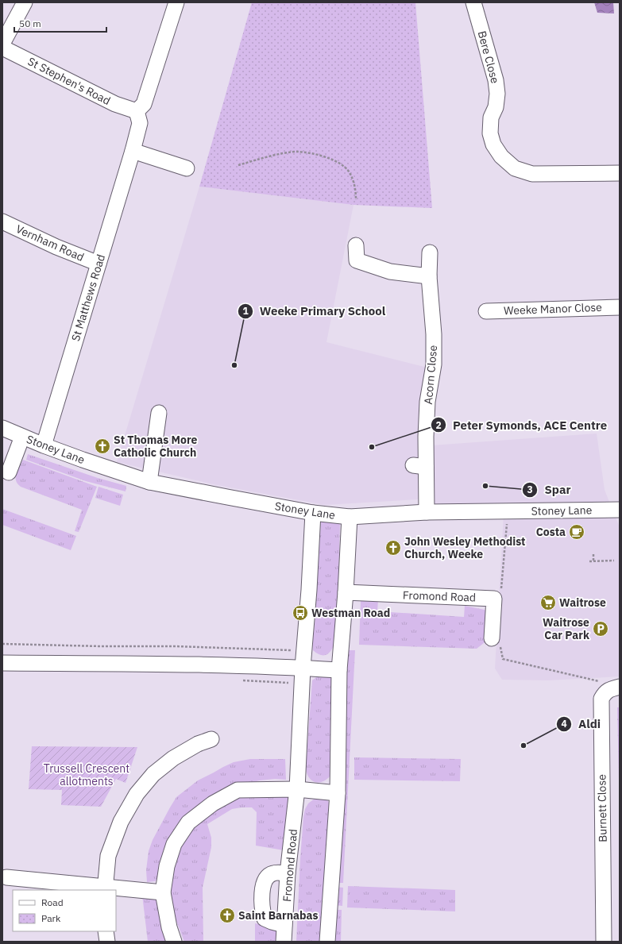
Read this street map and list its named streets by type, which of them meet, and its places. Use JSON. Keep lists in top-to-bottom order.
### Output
{
  "streets": {
    "street": [
      "Bere Close",
      "St Stephen's Road",
      "Vernham Road",
      "St Matthews Road",
      "Weeke Manor Close",
      "Acorn Close",
      "Stoney Lane",
      "Fromond Road",
      "Burnett Close"
    ]
  },
  "crossings": [
    ["St Stephen's Road", "St Matthews Road"],
    ["Vernham Road", "St Matthews Road"],
    ["St Matthews Road", "Stoney Lane"],
    ["Acorn Close", "Stoney Lane"],
    ["Stoney Lane", "Fromond Road"]
  ],
  "parks": ["Trussell Crescent allotments"],
  "places": {
    "other": [
      "Weeke Primary School",
      "Peter Symonds, ACE Centre",
      "Spar",
      "Aldi"
    ],
    "church": ["St Thomas More Catholic Church", "John Wesley Methodist Church, Weeke", "Saint Barnabas"],
    "cafe": ["Costa"],
    "supermarket": ["Waitrose"],
    "bus stop": ["Westman Road"],
    "parking": ["Waitrose Car Park"]
  },
  "legend": ["Road", "Park"],
  "scale_bar": "50 m"
}
